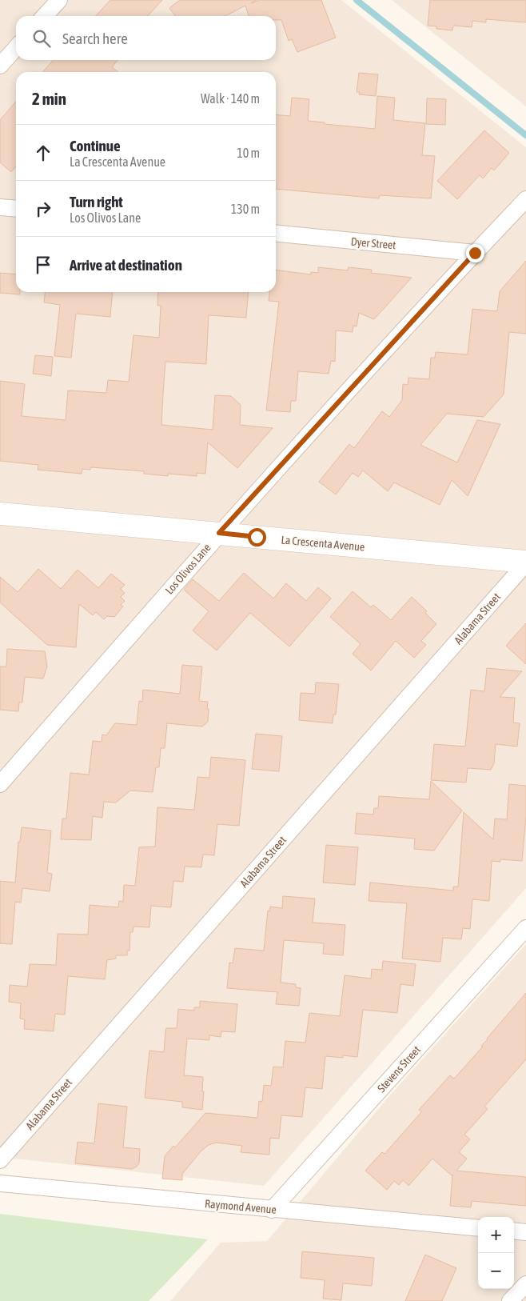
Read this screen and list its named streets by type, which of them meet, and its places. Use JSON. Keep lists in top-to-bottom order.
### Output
{
  "streets": {
    "street": [
      "Dyer Street",
      "La Crescenta Avenue",
      "Los Olivos Lane",
      "Alabama Street",
      "Stevens Street",
      "Raymond Avenue"
    ]
  },
  "crossings": [
    ["Dyer Street", "Los Olivos Lane"],
    ["La Crescenta Avenue", "Los Olivos Lane"],
    ["La Crescenta Avenue", "Alabama Street"],
    ["Stevens Street", "Raymond Avenue"]
  ],
  "page": {
    "search": "Search here",
    "heading": ["2 min", "Walk · 140 m"],
    "list": [
      ["Continue", "La Crescenta Avenue", "10 m"],
      ["Turn right", "Los Olivos Lane", "130 m"],
      "Arrive at destination"
    ],
    "map_buttons": ["+", "−"]
  }
}
